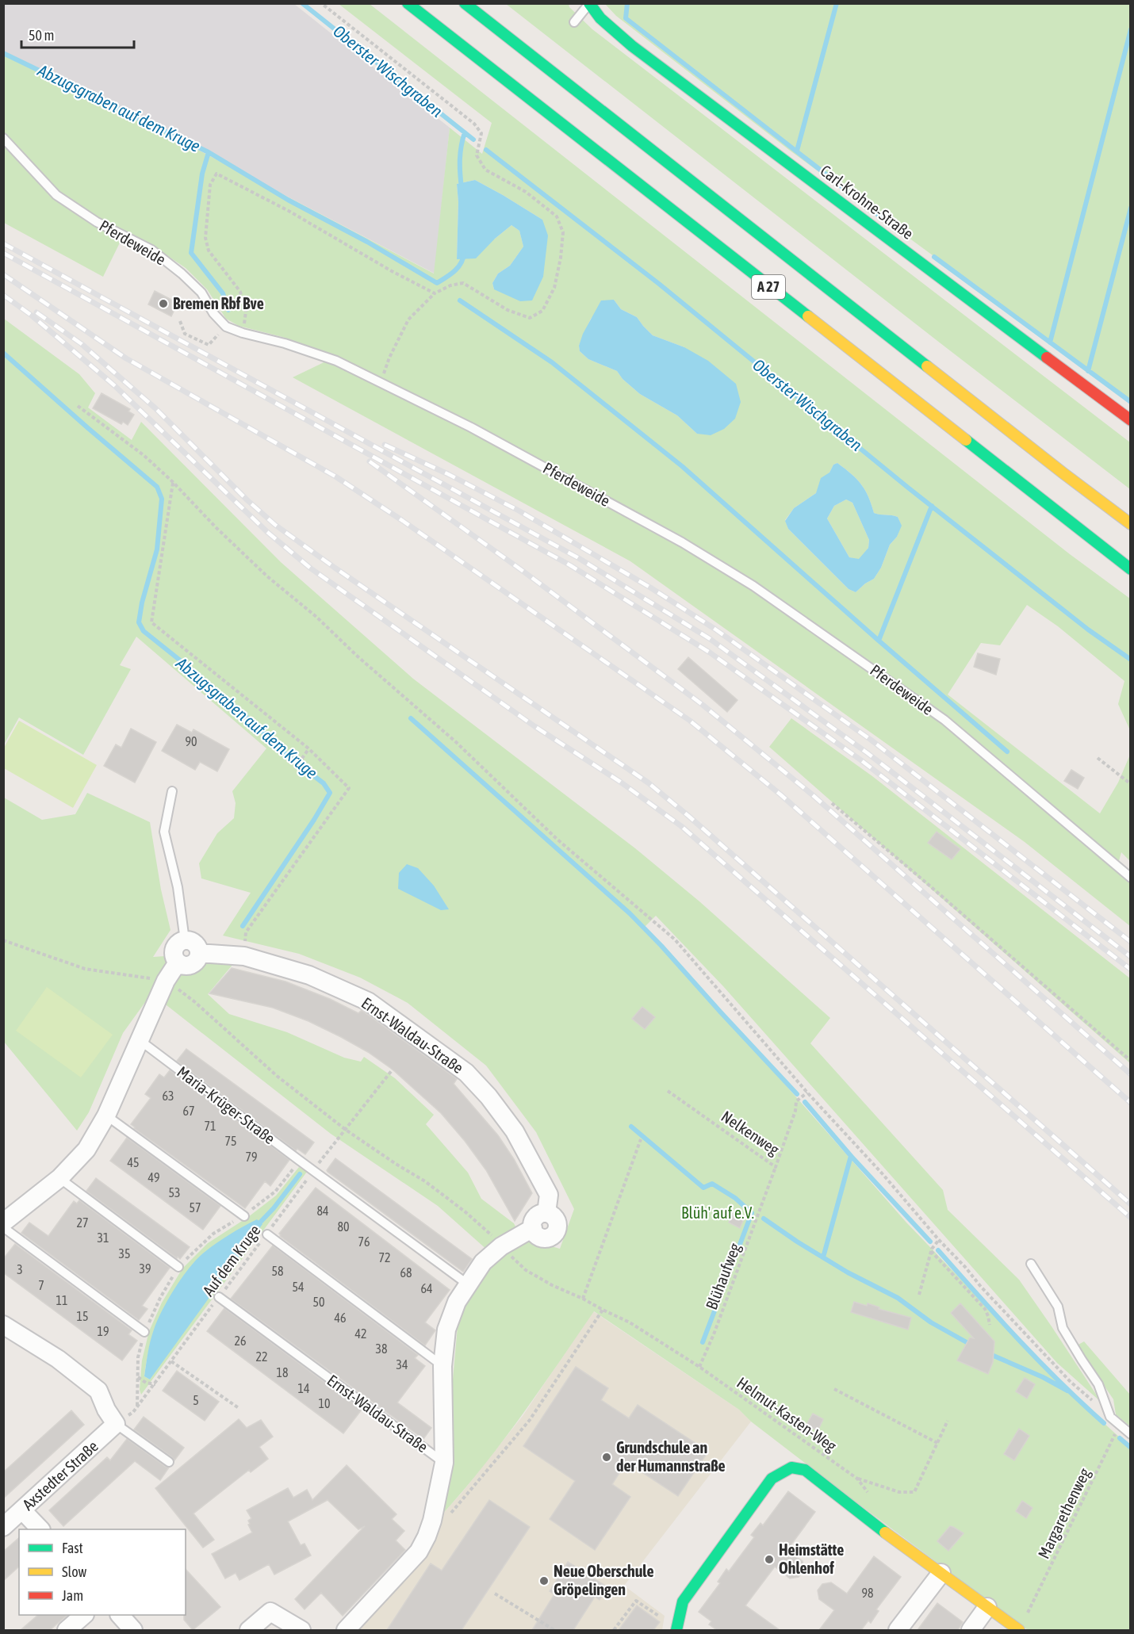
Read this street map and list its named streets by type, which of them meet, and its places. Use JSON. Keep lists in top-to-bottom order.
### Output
{
  "streets": {
    "main road": ["Carl-Krohne-Straße", "A 27"],
    "street": ["Ernst-Waldau-Straße", "Axstedter Straße"],
    "lane": ["Pferdeweide", "Maria-Krüger-Straße"],
    "path": [
      "Nelkenweg",
      "Auf dem Kruge",
      "Blühaufweg",
      "Helmut-Kasten-Weg",
      "Margarethenweg"
    ]
  },
  "crossings": [
    ["Ernst-Waldau-Straße", "Auf dem Kruge"],
    ["Ernst-Waldau-Straße", "Helmut-Kasten-Weg"],
    ["Maria-Krüger-Straße", "Auf dem Kruge"],
    ["Nelkenweg", "Blühaufweg"],
    ["Auf dem Kruge", "Helmut-Kasten-Weg"],
    ["Auf dem Kruge", "Axstedter Straße"],
    ["Blühaufweg", "Helmut-Kasten-Weg"]
  ],
  "water": ["Oberster Wischgraben", "Abzugsgraben auf dem Kruge"],
  "parks": ["Blüh' auf e.V."],
  "places": [
    "Bremen Rbf Bve",
    "Grundschule an der Humannstraße",
    "Heimstätte Ohlenhof",
    "Neue Oberschule Gröpelingen"
  ],
  "house_numbers": [
    "90",
    "63",
    "67",
    "71",
    "75",
    "79",
    "45",
    "49",
    "53",
    "57",
    "84",
    "27",
    "80",
    "31",
    "76",
    "35",
    "72",
    "39",
    "3",
    "58",
    "68",
    "7",
    "54",
    "64",
    "11",
    "50",
    "15",
    "46",
    "19",
    "42",
    "26",
    "38",
    "22",
    "34",
    "18",
    "14",
    "5",
    "10",
    "98"
  ],
  "legend": ["Fast", "Slow", "Jam"],
  "scale_bar": "50 m"
}
